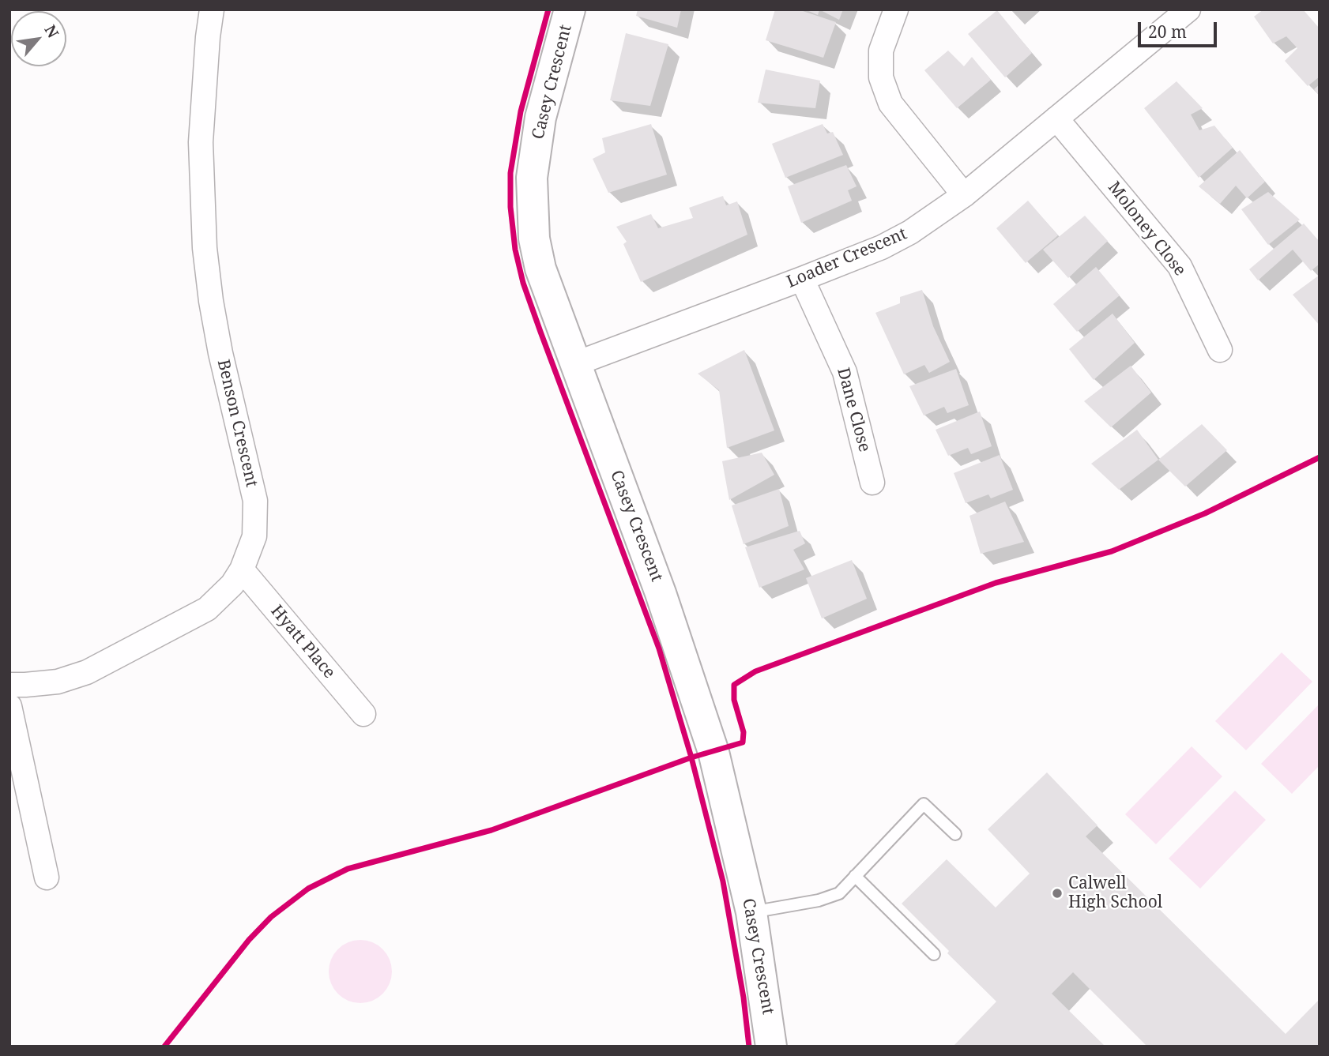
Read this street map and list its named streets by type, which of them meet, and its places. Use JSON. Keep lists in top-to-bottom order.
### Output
{
  "streets": {
    "street": [
      "Casey Crescent",
      "Moloney Close",
      "Loader Crescent",
      "Dane Close",
      "Benson Crescent",
      "Hyatt Place"
    ]
  },
  "crossings": [
    ["Casey Crescent", "Loader Crescent"],
    ["Moloney Close", "Loader Crescent"],
    ["Loader Crescent", "Dane Close"],
    ["Benson Crescent", "Hyatt Place"]
  ],
  "places": ["Calwell High School"],
  "scale_bar": "20 m",
  "north": "top right"
}
